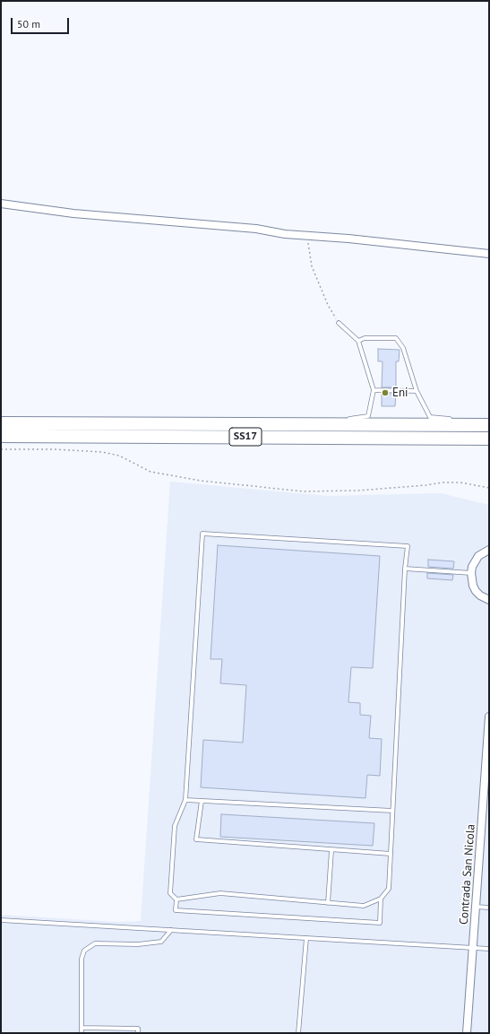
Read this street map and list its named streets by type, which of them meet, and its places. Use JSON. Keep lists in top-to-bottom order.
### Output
{
  "streets": {
    "highway": ["SS17"],
    "street": ["Contrada San Nicola"]
  },
  "places": ["Eni"],
  "scale_bar": "50 m"
}
